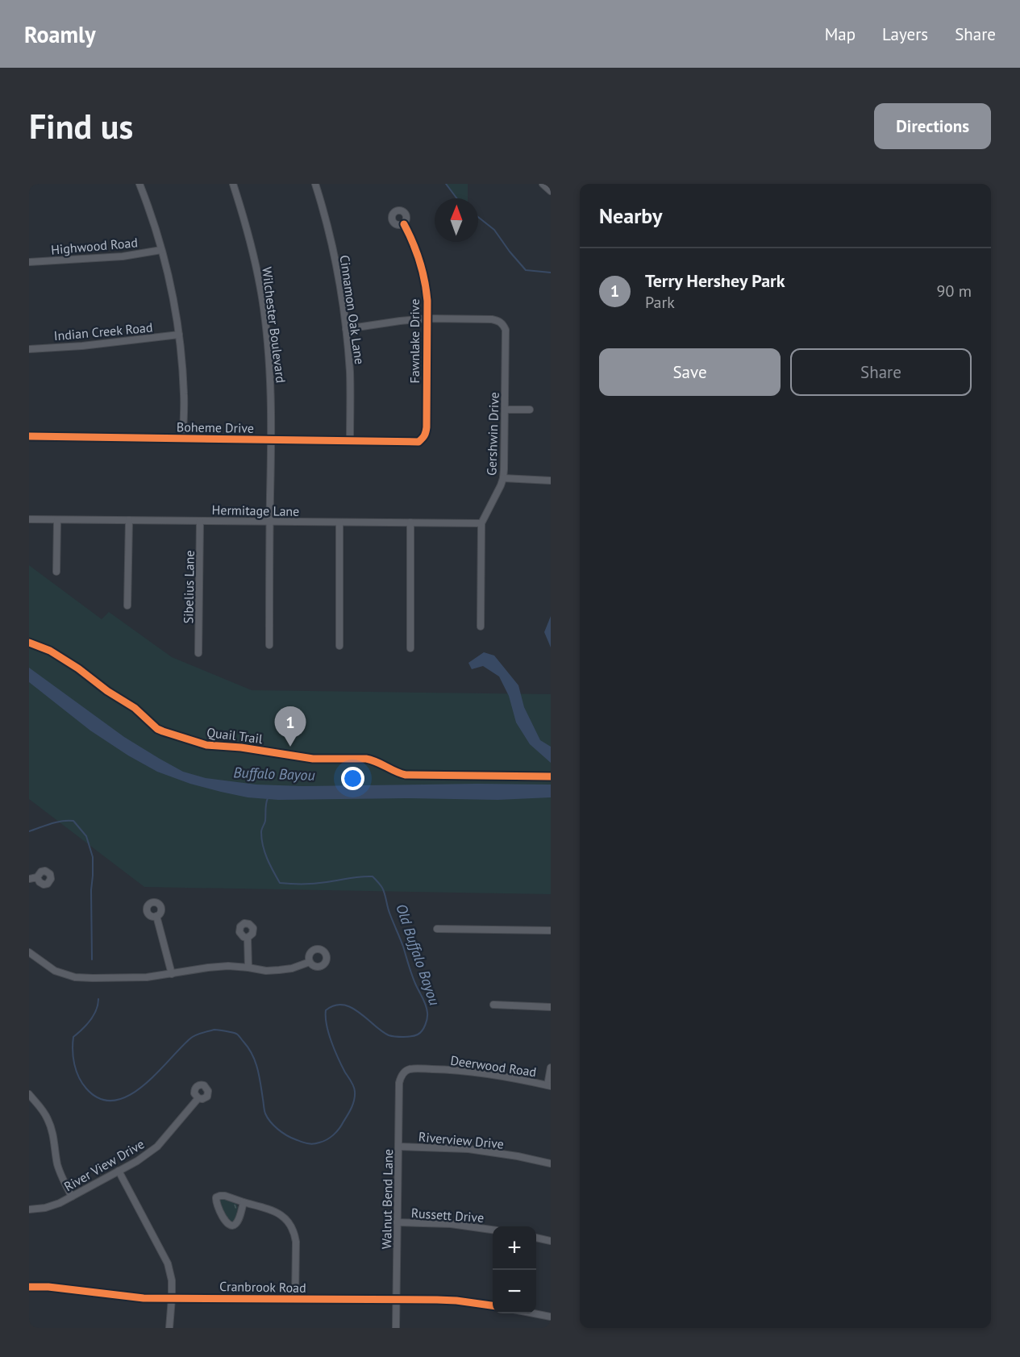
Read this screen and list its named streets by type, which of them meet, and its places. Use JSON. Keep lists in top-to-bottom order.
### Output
{
  "streets": {
    "street": [
      "Highwood Road",
      "Cinnamon Oak Lane",
      "Wilchester Boulevard",
      "Indian Creek Road",
      "Fawnlake Drive",
      "Boheme Drive",
      "Gershwin Drive",
      "Hermitage Lane",
      "Sibelius Lane",
      "Deerwood Road",
      "Riverview Drive",
      "River View Drive",
      "Walnut Bend Lane",
      "Russett Drive",
      "Cranbrook Road"
    ],
    "cycle path": ["Quail Trail"]
  },
  "crossings": [
    ["Cinnamon Oak Lane", "Boheme Drive"],
    ["Wilchester Boulevard", "Boheme Drive"],
    ["Wilchester Boulevard", "Hermitage Lane"],
    ["Fawnlake Drive", "Boheme Drive"],
    ["Fawnlake Drive", "Gershwin Drive"],
    ["Gershwin Drive", "Hermitage Lane"],
    ["Hermitage Lane", "Sibelius Lane"],
    ["Deerwood Road", "Walnut Bend Lane"],
    ["Riverview Drive", "Walnut Bend Lane"],
    ["Walnut Bend Lane", "Russett Drive"],
    ["Walnut Bend Lane", "Cranbrook Road"]
  ],
  "water": ["Buffalo Bayou", "Old Buffalo Bayou"],
  "north": "top",
  "page": {
    "header": "Roamly",
    "nav": ["Map", "Layers", "Share"],
    "buttons": [
      "Directions",
      ["Save", "Share"]
    ],
    "title": "Find us",
    "heading": "Nearby",
    "list": [
      {
        "mark": "1",
        "name": "Terry Hershey Park",
        "note": "Park",
        "value": "90 m"
      }
    ],
    "pins": "1",
    "map_buttons": ["+", "−"]
  }
}
